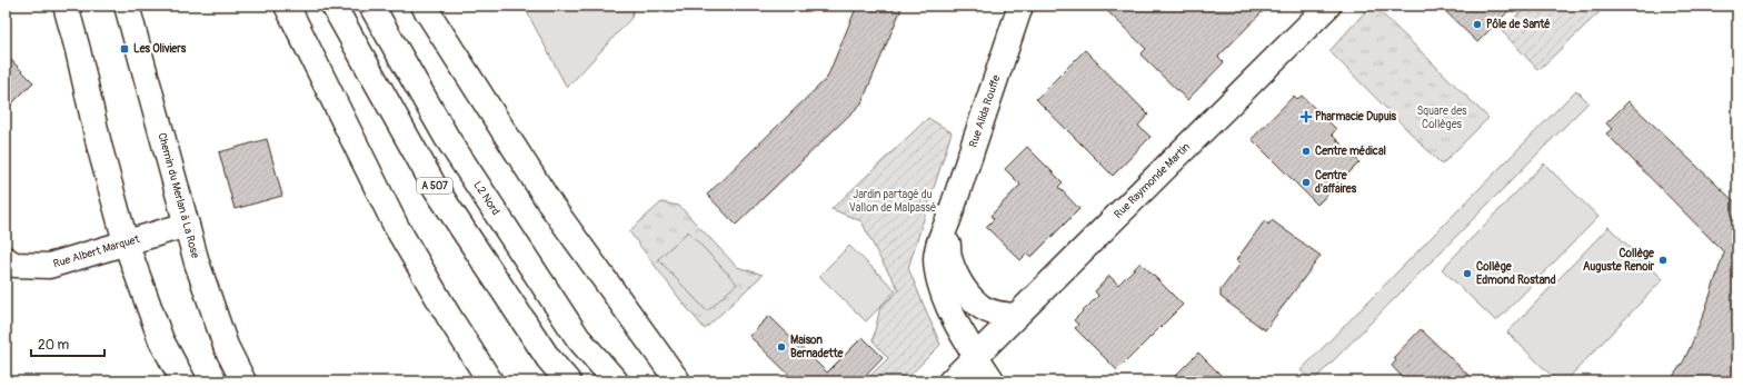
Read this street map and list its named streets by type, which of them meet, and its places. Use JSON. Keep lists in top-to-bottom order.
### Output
{
  "streets": {
    "main road": [
      "Rue Alida Rouffe",
      "Rue Raymonde Martin",
      "A 507",
      "Chemin du Merlan à La Rose",
      "L2 Nord",
      "Rue Albert Marquet"
    ]
  },
  "crossings": [
    ["Rue Alida Rouffe", "Rue Raymonde Martin"],
    ["Chemin du Merlan à La Rose", "Rue Albert Marquet"]
  ],
  "parks": ["Square des Collèges", "Jardin partagé du Vallon de Malpassé"],
  "places": {
    "other": [
      "Pôle de Santé",
      "Centre médical",
      "Centre d'affaires",
      "Collège Auguste Renoir",
      "Collège Edmond Rostand",
      "Maison Bernadette"
    ],
    "transit": ["Les Oliviers"],
    "health": ["Pharmacie Dupuis"]
  },
  "scale_bar": "20 m"
}
